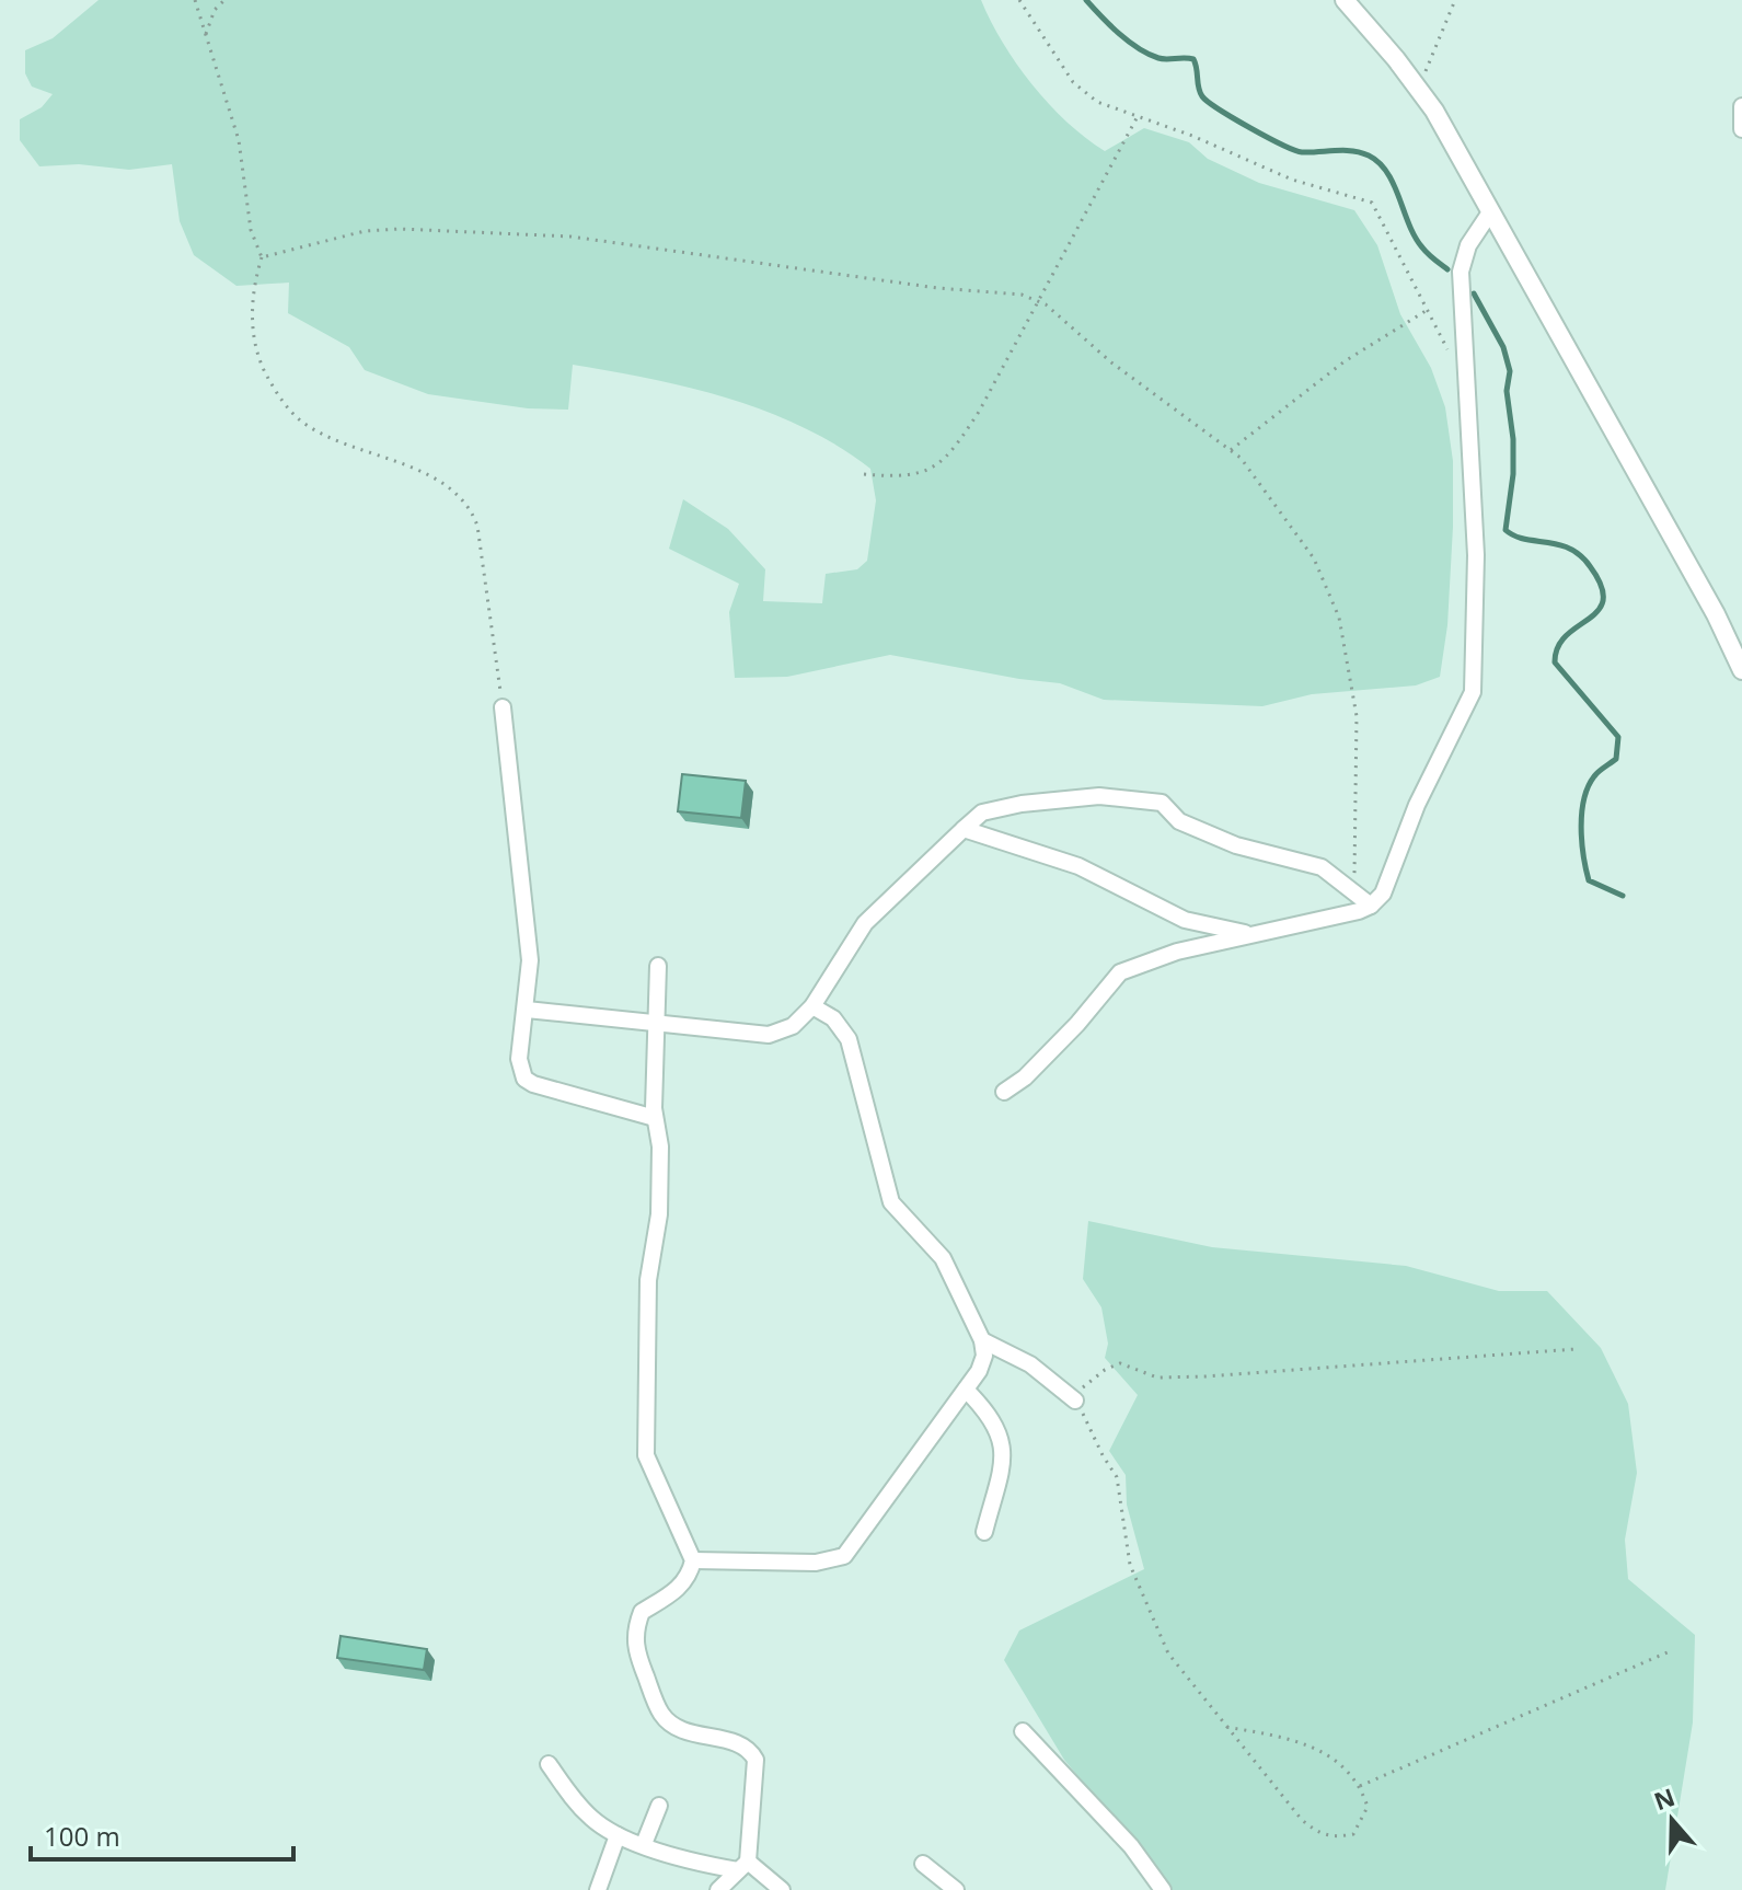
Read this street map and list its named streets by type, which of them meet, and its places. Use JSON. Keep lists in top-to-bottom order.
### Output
{
  "scale_bar": "100 m",
  "north": "top"
}
